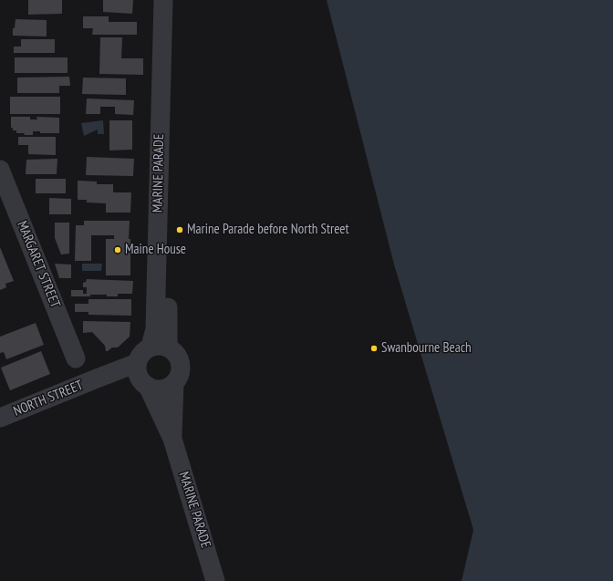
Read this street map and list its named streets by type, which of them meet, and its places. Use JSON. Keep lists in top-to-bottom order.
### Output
{
  "streets": {
    "street": ["MARINE PARADE", "MARGARET STREET", "NORTH STREET"]
  },
  "crossings": [
    ["MARINE PARADE", "NORTH STREET"]
  ],
  "places": ["Marine Parade before North Street", "Maine House", "Swanbourne Beach"]
}
